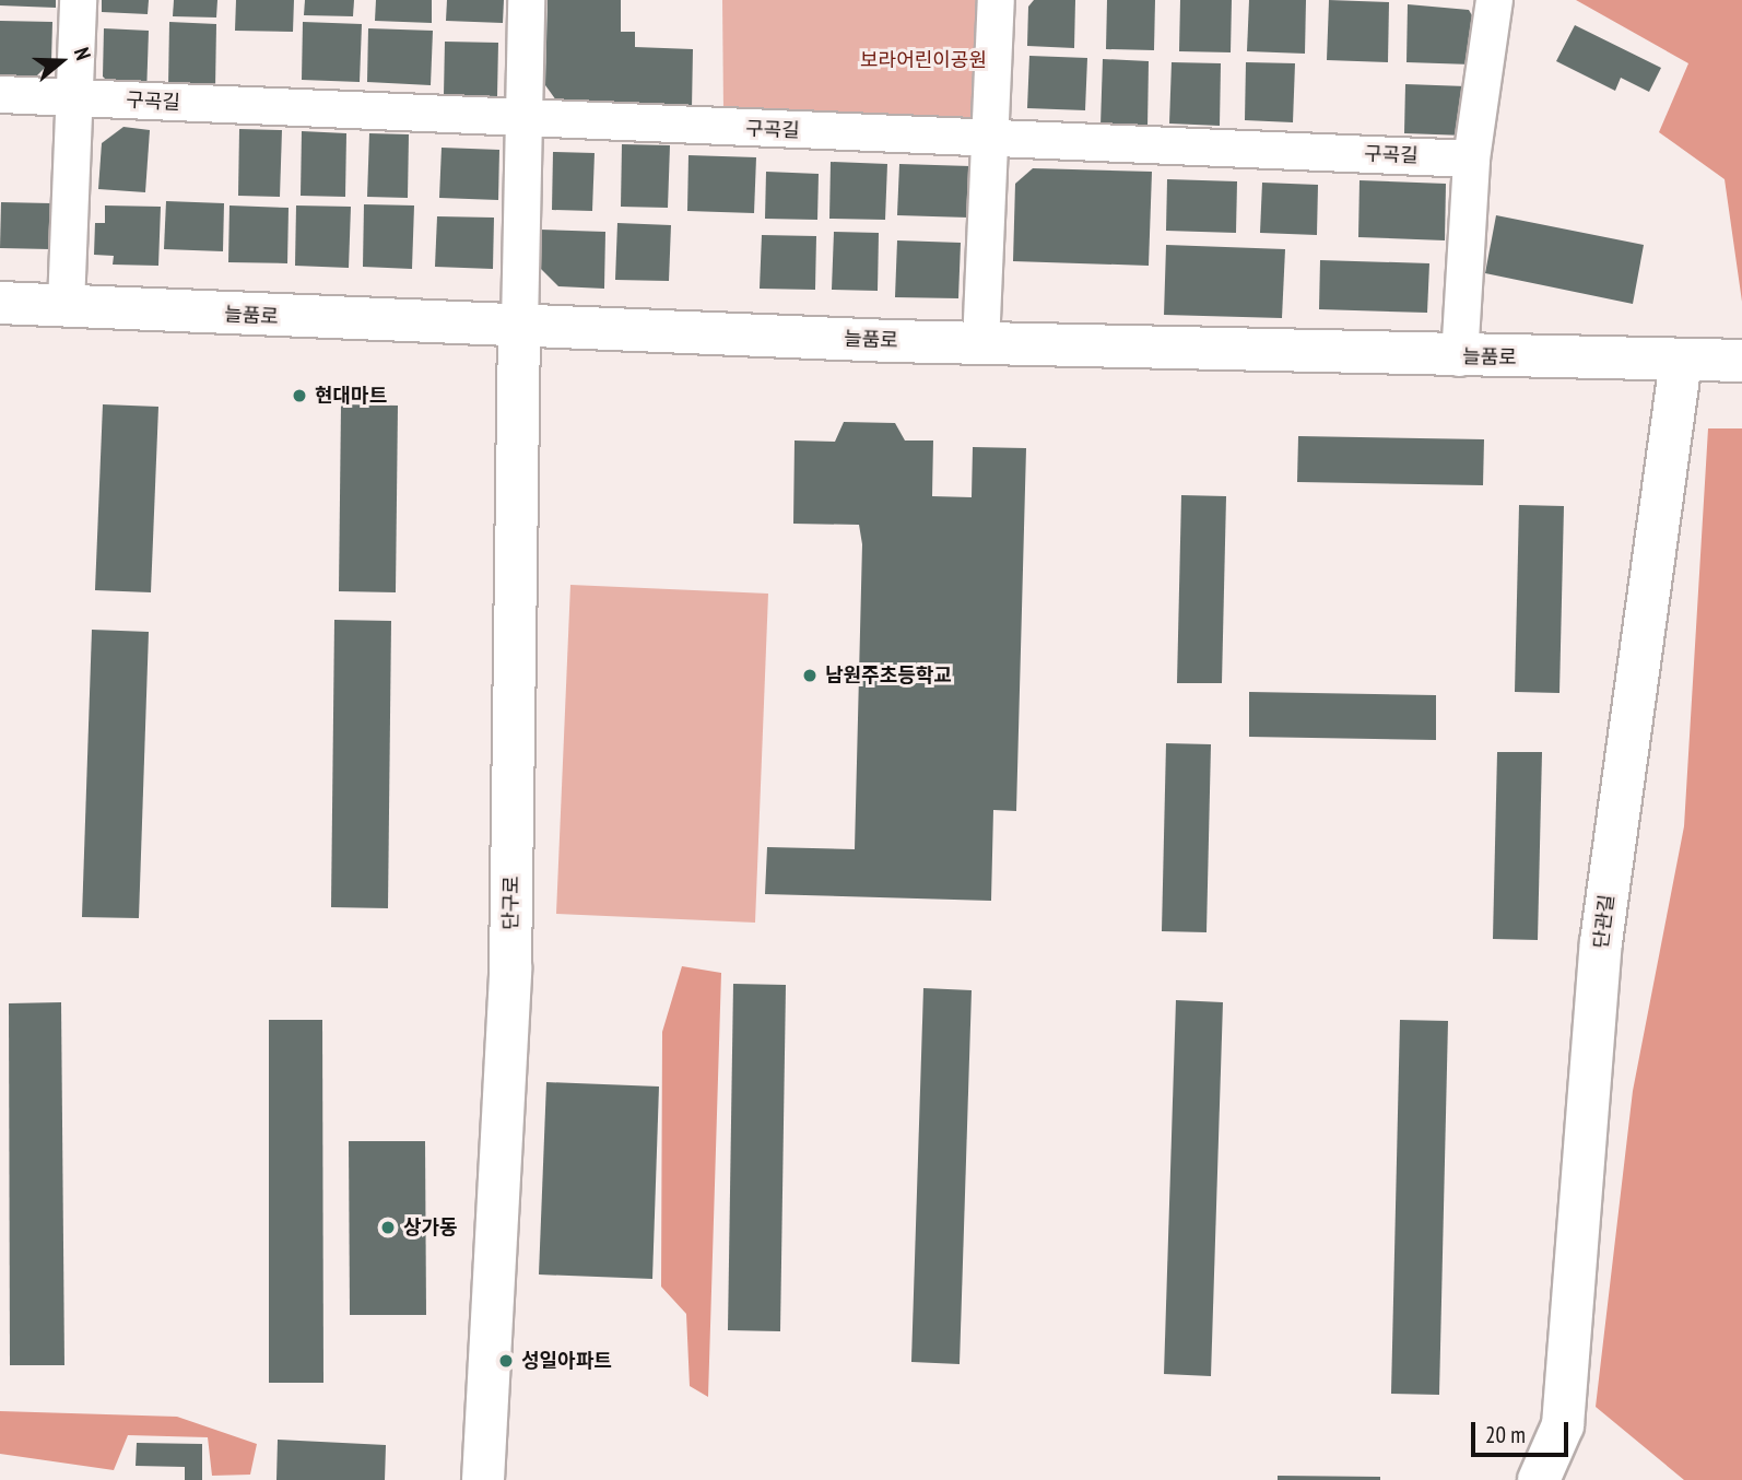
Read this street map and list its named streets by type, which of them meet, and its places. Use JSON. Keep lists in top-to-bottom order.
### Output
{
  "streets": {
    "street": [
      "구곡길",
      "늘품로",
      "단구로",
      "단관길"
    ]
  },
  "crossings": [
    ["늘품로", "단구로"],
    ["늘품로", "단관길"]
  ],
  "parks": ["보라어린이공원"],
  "places": [
    "현대마트",
    "남원주초등학교",
    "상가동",
    "성일아파트"
  ],
  "scale_bar": "20 m",
  "north": "right"
}
